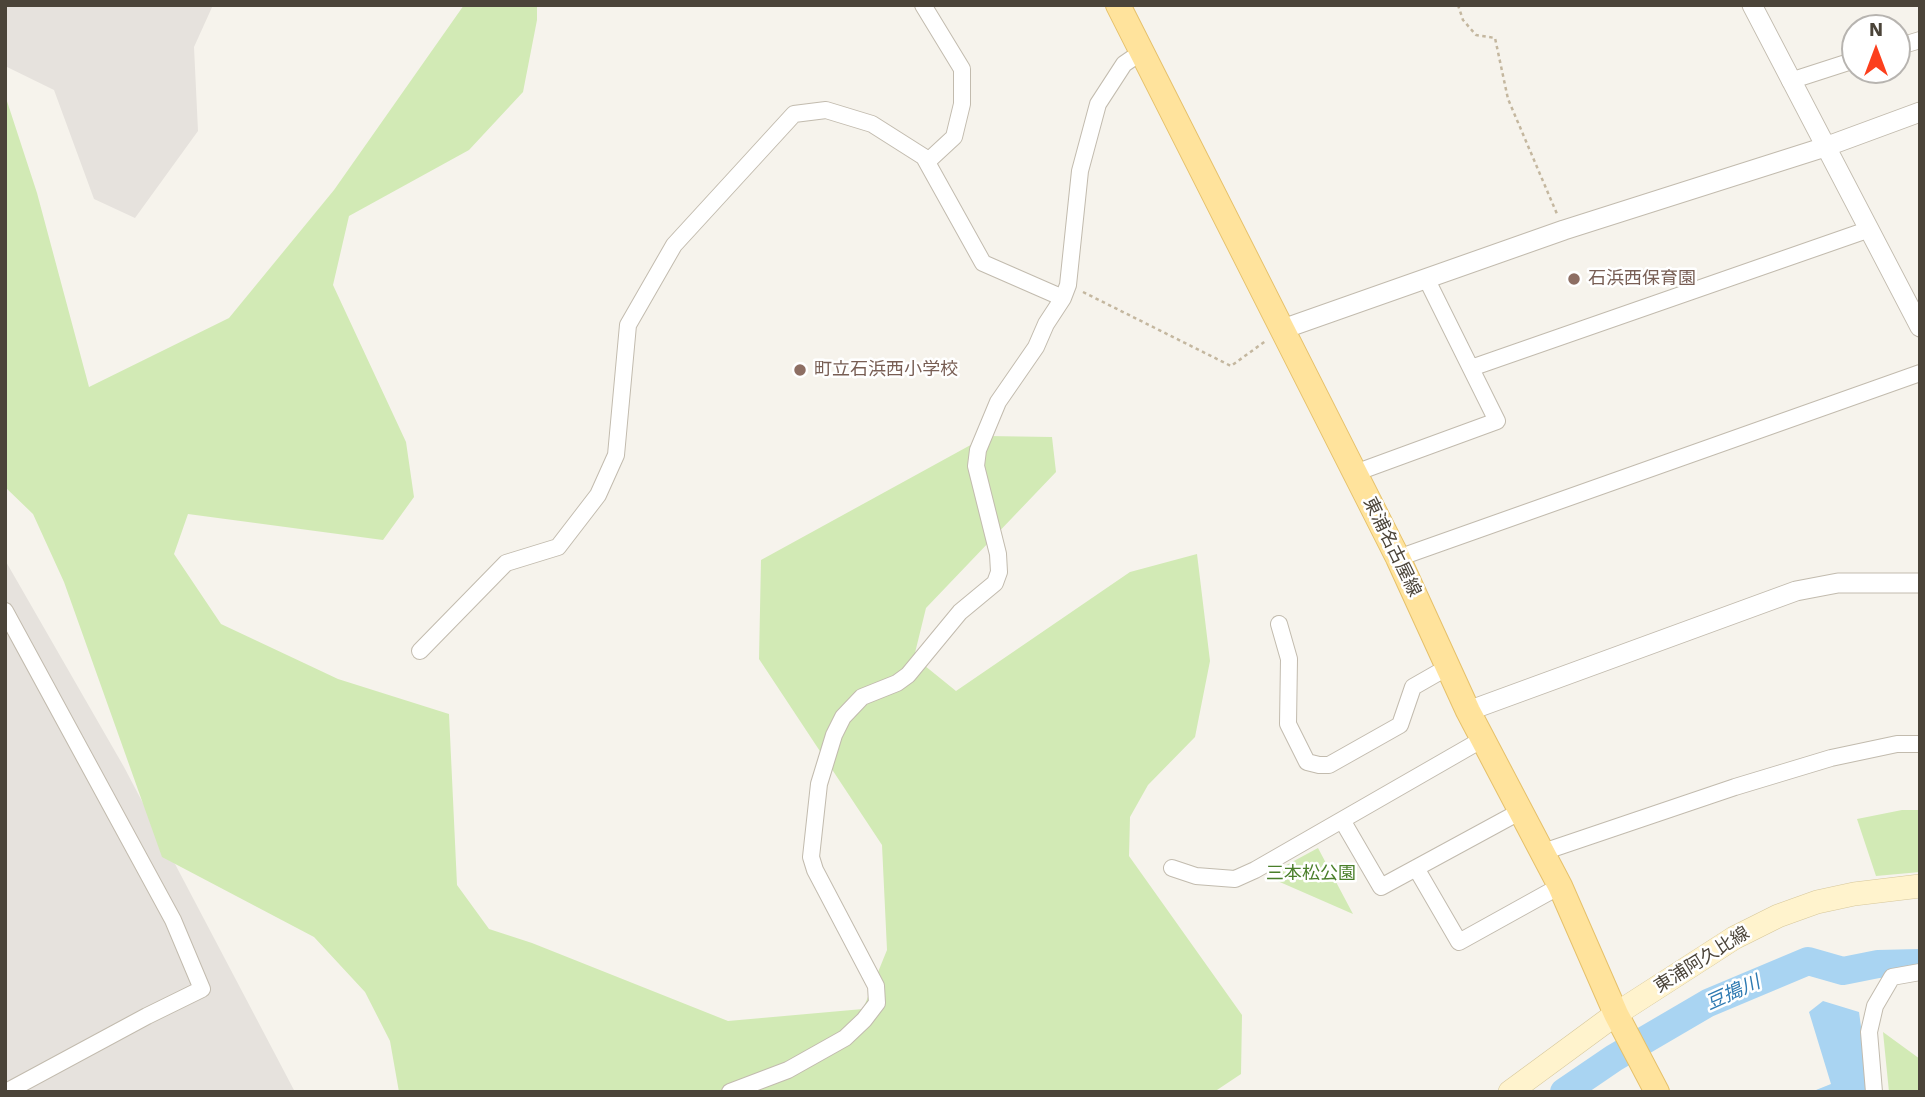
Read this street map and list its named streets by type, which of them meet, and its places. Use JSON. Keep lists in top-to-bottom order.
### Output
{
  "streets": {
    "main road": ["東浦名古屋線", "東浦阿久比線"]
  },
  "crossings": [
    ["東浦名古屋線", "東浦阿久比線"]
  ],
  "water": ["豆搗川"],
  "parks": ["三本松公園"],
  "places": ["石浜西保育園", "町立石浜西小学校"],
  "north": "top"
}
